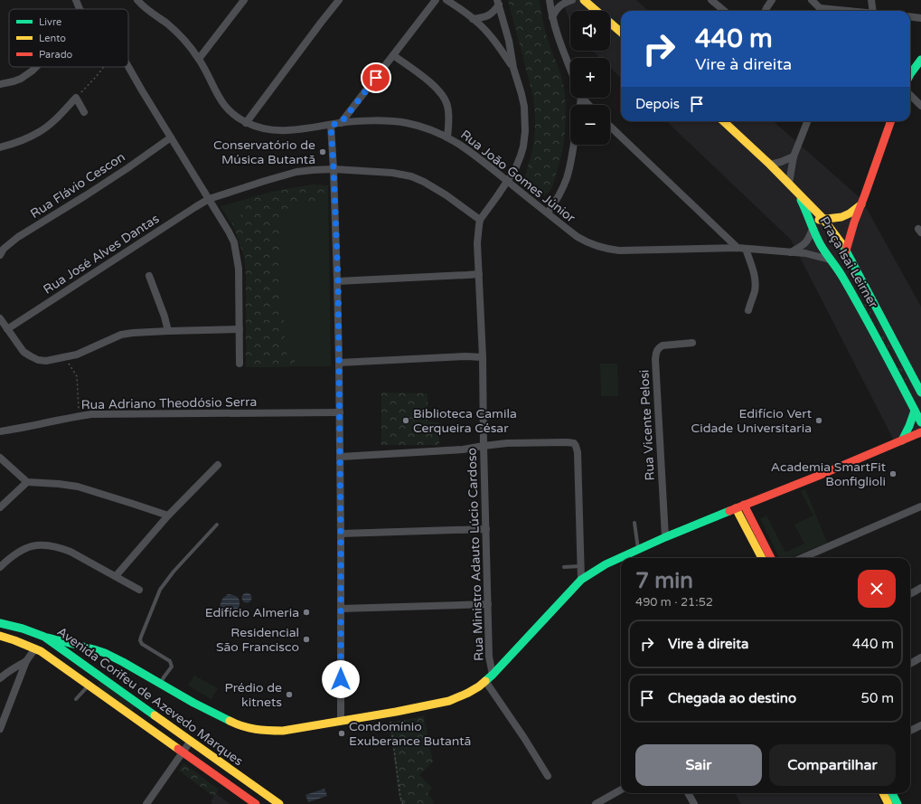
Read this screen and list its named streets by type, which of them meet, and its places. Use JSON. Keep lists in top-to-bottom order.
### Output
{
  "streets": {
    "main road": ["Praça Isai Leirner", "Avenida Corifeu de Azevedo Marques"],
    "street": [
      "Rua João Gomes Júnior",
      "Rua Flávio Cescon",
      "Rua José Alves Dantas",
      "Rua Adriano Theodósio Serra",
      "Rua Vicente Pelosi",
      "Rua Ministro Adauto Lúcio Cardoso"
    ]
  },
  "crossings": [
    ["Rua João Gomes Júnior", "Praça Isai Leirner"],
    ["Rua João Gomes Júnior", "Rua Ministro Adauto Lúcio Cardoso"],
    ["Rua José Alves Dantas", "Rua Ministro Adauto Lúcio Cardoso"]
  ],
  "places": [
    "Conservatório de Música Butantã",
    "Biblioteca Camila Cerqueira César",
    "Edifício Vert Cidade Universitaria",
    "Academia SmartFit Bonfiglioli",
    "Edifício Almeria",
    "Residencial São Francisco",
    "Prédio de kitnets",
    "Condomínio Exuberance Butantã"
  ],
  "legend": ["Livre", "Lento", "Parado"],
  "page": {
    "map_buttons": ["+", "−"],
    "turn": ["440 m", "Vire à direita"],
    "then": "Depois",
    "heading": ["7 min", "490 m · 21:52"],
    "list": [
      {
        "name": "Vire à direita",
        "value": "440 m"
      },
      {
        "name": "Chegada ao destino",
        "value": "50 m"
      }
    ],
    "buttons": ["Sair", "Compartilhar"]
  }
}
